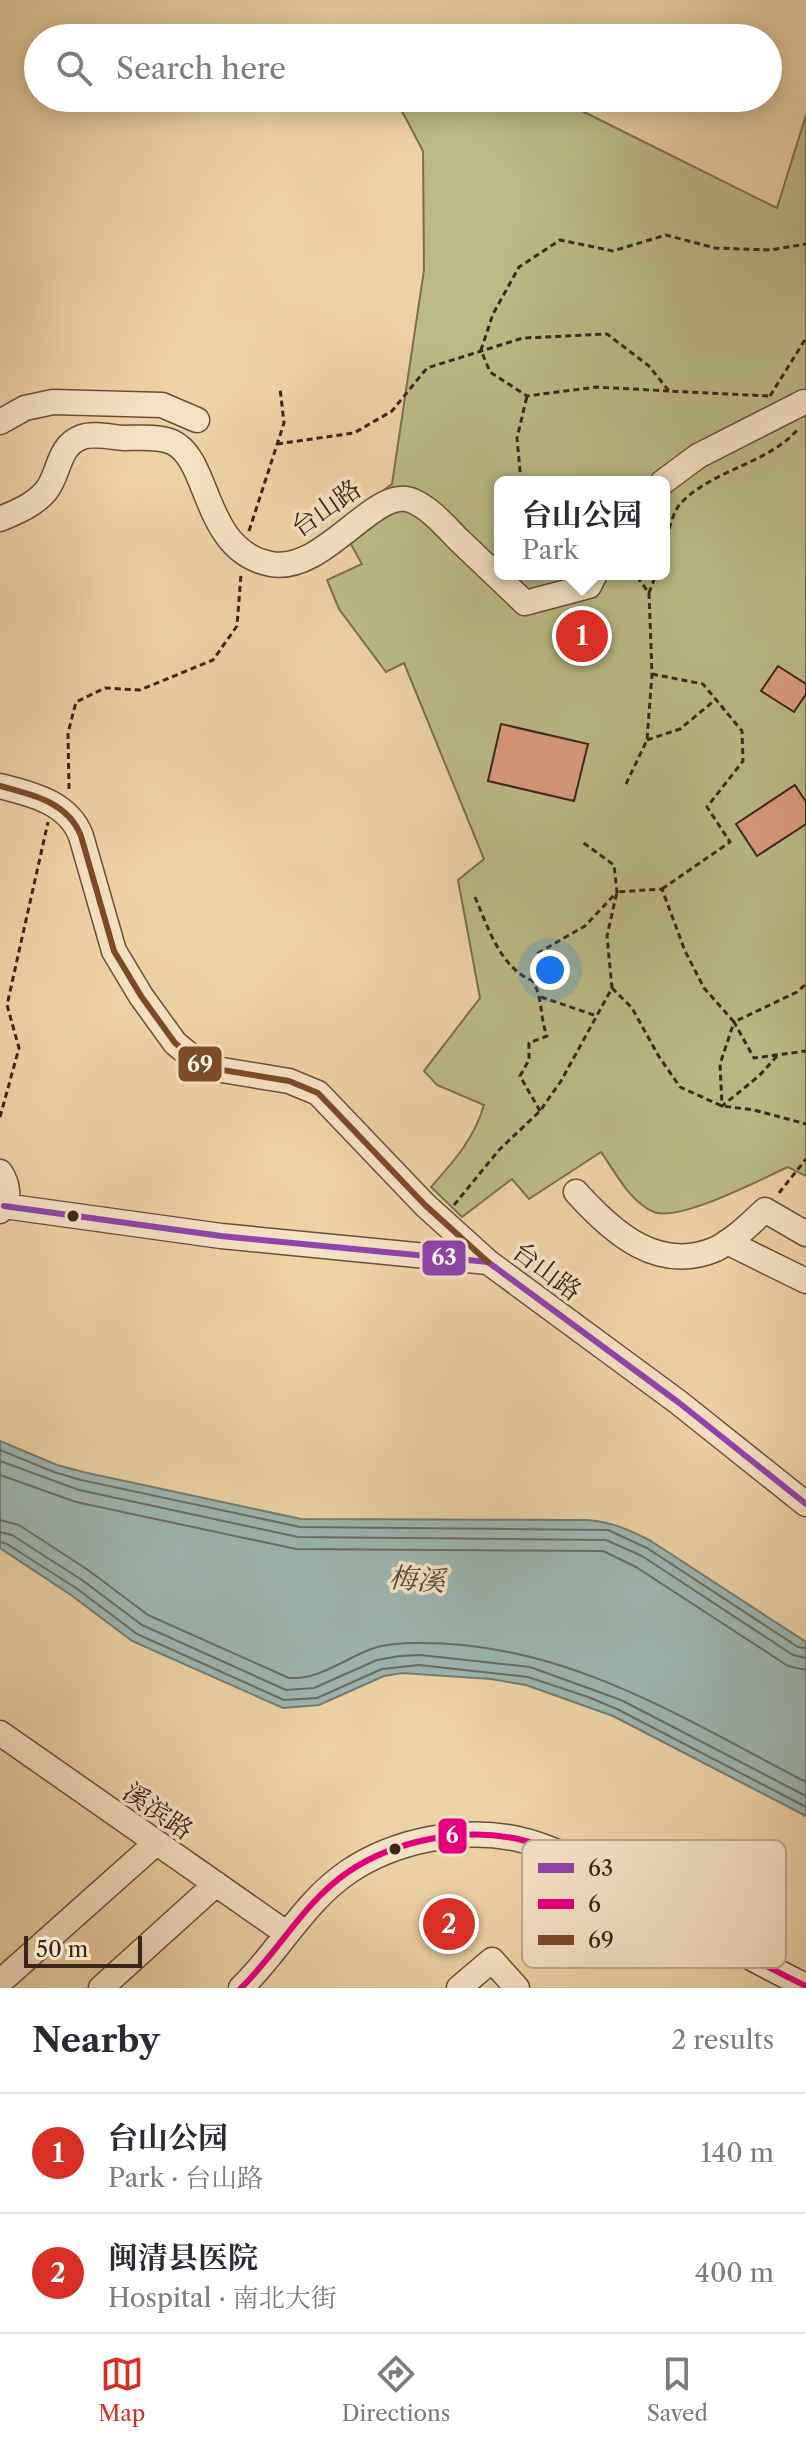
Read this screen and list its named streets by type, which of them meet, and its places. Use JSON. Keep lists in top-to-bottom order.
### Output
{
  "streets": {
    "street": ["台山路", "溪滨路"]
  },
  "water": ["梅溪"],
  "lines": ["transit line 69", "transit line 63", "transit line 6"],
  "legend": ["63", "6", "69"],
  "scale_bar": "50 m",
  "page": {
    "search": "Search here",
    "popup": ["台山公园", "Park"],
    "pins": ["1", "2"],
    "scale": "50 m",
    "heading": ["Nearby", "2 results"],
    "list": [
      {
        "mark": "1",
        "name": "台山公园",
        "note": "Park · 台山路",
        "value": "140 m"
      },
      {
        "mark": "2",
        "name": "闽清县医院",
        "note": "Hospital · 南北大街",
        "value": "400 m"
      }
    ],
    "nav": ["Map", "Directions", "Saved"]
  }
}
